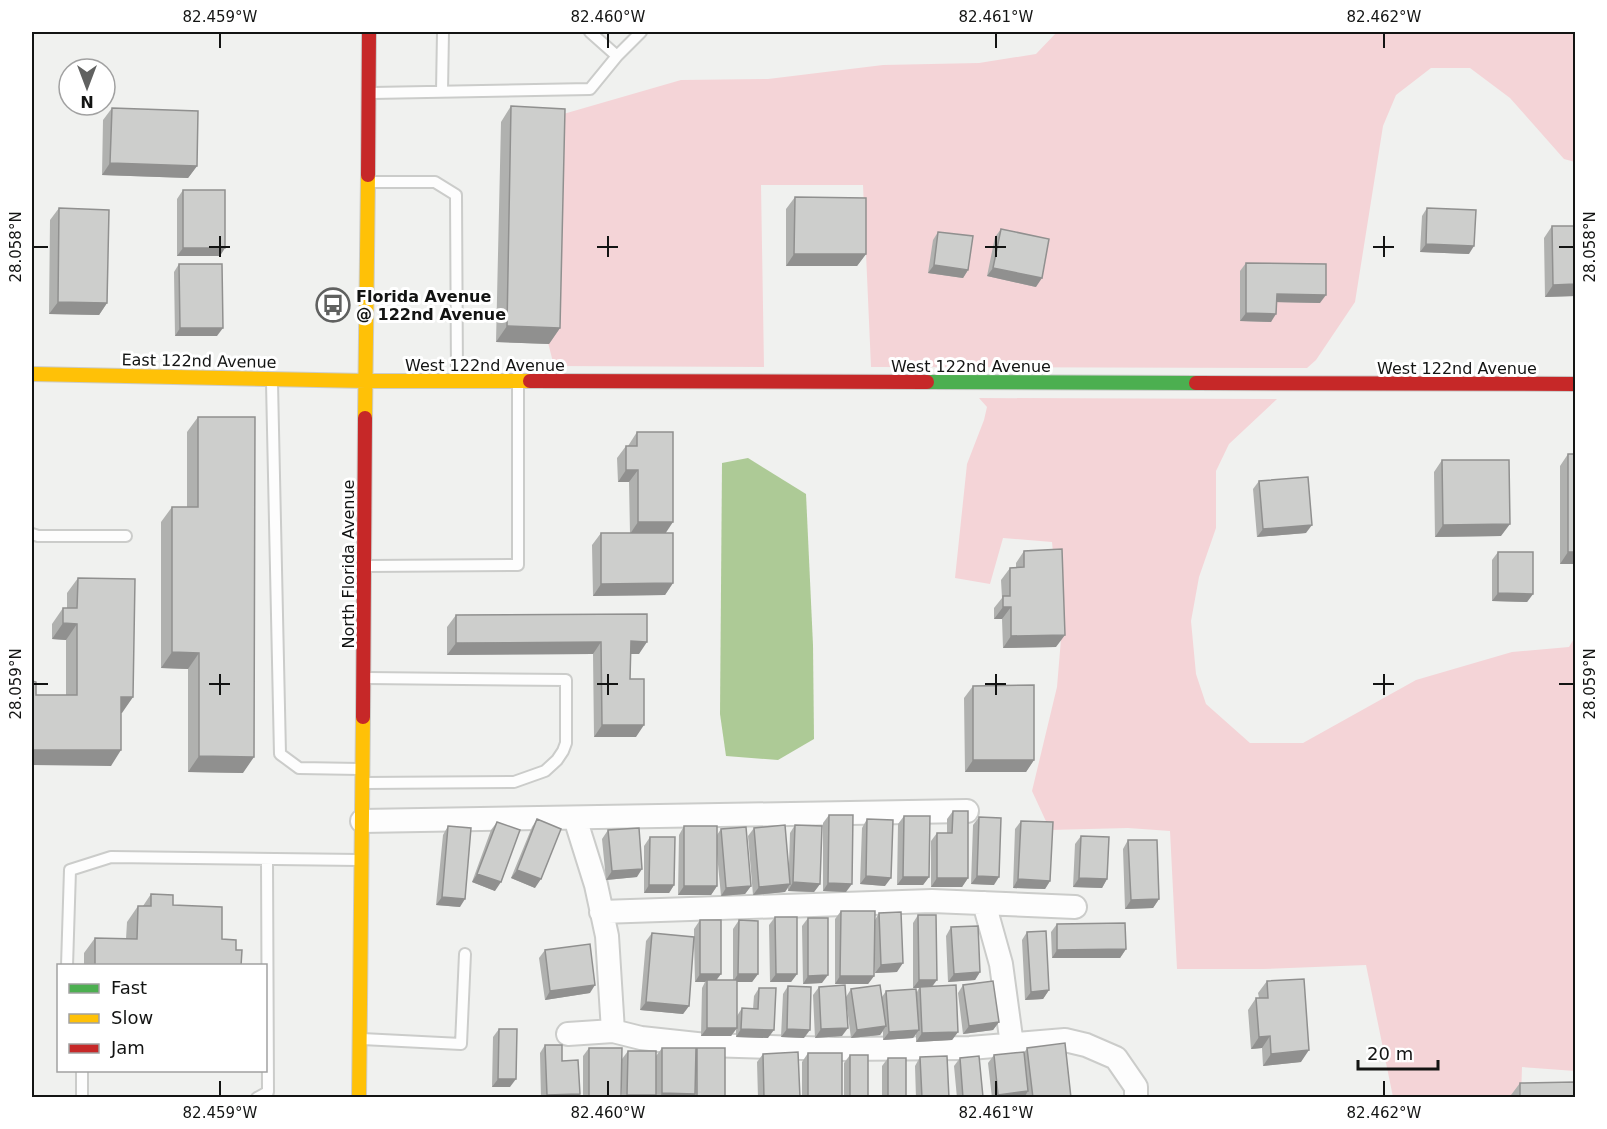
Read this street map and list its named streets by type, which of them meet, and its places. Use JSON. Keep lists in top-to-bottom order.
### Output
{
  "streets": {
    "street": ["East 122nd Avenue", "West 122nd Avenue", "North Florida Avenue"]
  },
  "crossings": [
    ["East 122nd Avenue", "West 122nd Avenue"],
    ["East 122nd Avenue", "North Florida Avenue"],
    ["West 122nd Avenue", "North Florida Avenue"]
  ],
  "places": {
    "bus stop": ["Florida Avenue @ 122nd Avenue"]
  },
  "legend": ["Fast", "Slow", "Jam"],
  "scale_bar": "20 m",
  "north": "bottom",
  "coordinates": [
    "82.459°W",
    "82.460°W",
    "82.461°W",
    "82.462°W",
    "28.058°N",
    "28.059°N"
  ]
}
